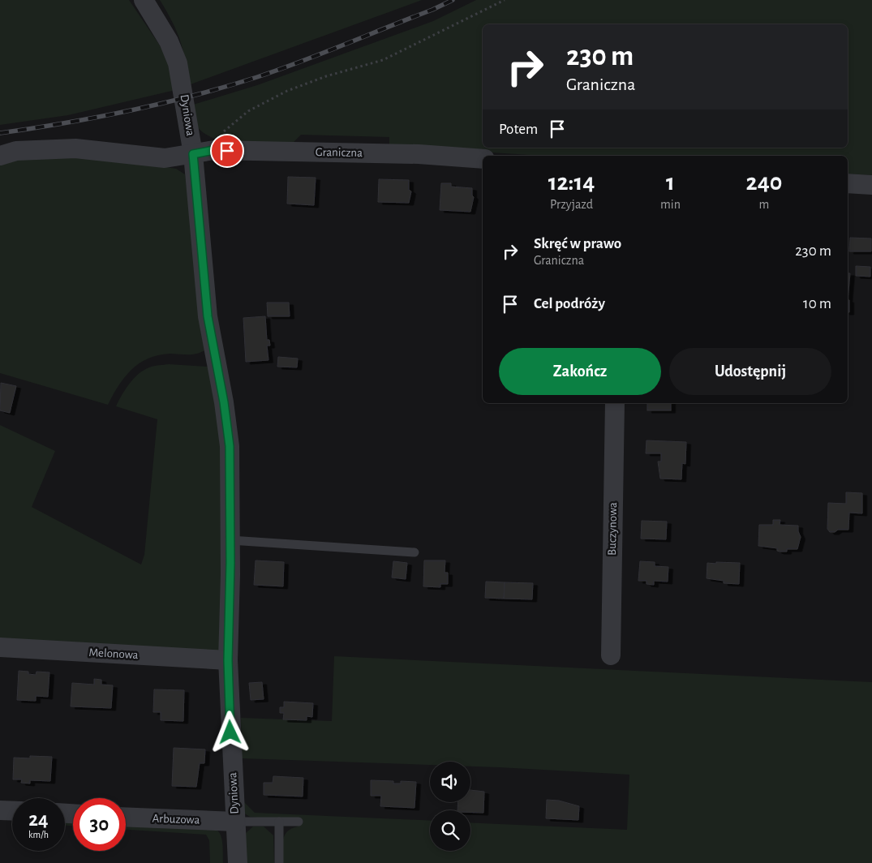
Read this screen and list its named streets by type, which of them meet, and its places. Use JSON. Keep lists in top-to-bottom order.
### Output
{
  "streets": {
    "street": [
      "Dyniowa",
      "Graniczna",
      "Buczynowa",
      "Melonowa",
      "Arbuzowa"
    ]
  },
  "crossings": [
    ["Dyniowa", "Graniczna"],
    ["Dyniowa", "Melonowa"],
    ["Dyniowa", "Arbuzowa"]
  ],
  "page": {
    "turn": ["230 m", "Graniczna"],
    "then": "Potem",
    "eta": [
      "12:14",
      "Przyjazd",
      "1",
      "min",
      "240",
      "m"
    ],
    "list": [
      {
        "name": "Skręć w prawo",
        "note": "Graniczna",
        "value": "230 m"
      },
      {
        "name": "Cel podróży",
        "value": "10 m"
      }
    ],
    "buttons": ["Zakończ", "Udostępnij"],
    "speed": "24 km/h",
    "limit": "30"
  }
}
